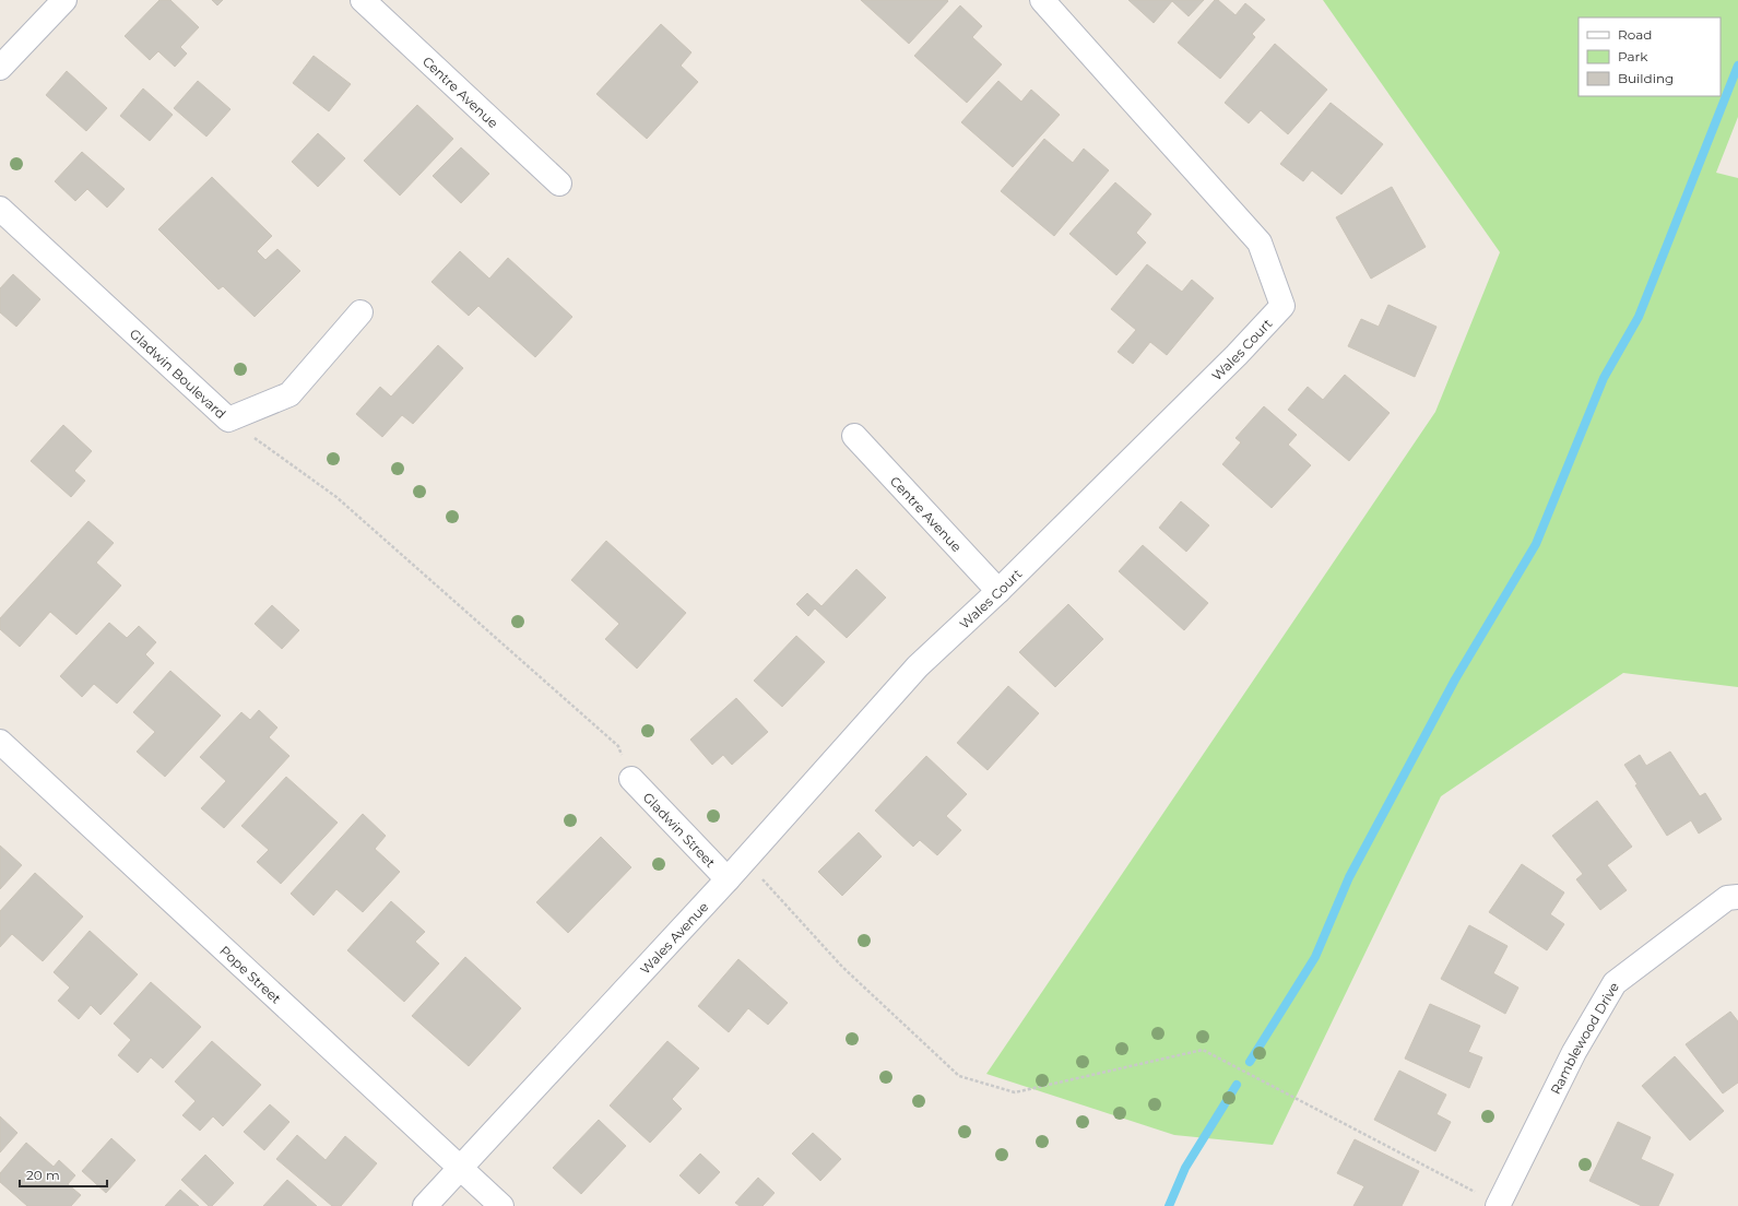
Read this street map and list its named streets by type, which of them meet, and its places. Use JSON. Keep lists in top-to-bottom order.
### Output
{
  "streets": {
    "street": [
      "Centre Avenue",
      "Wales Court",
      "Gladwin Boulevard",
      "Gladwin Street",
      "Wales Avenue",
      "Pope Street",
      "Ramblewood Drive"
    ]
  },
  "crossings": [
    ["Centre Avenue", "Wales Court"],
    ["Wales Court", "Wales Avenue"],
    ["Gladwin Street", "Wales Avenue"],
    ["Wales Avenue", "Pope Street"]
  ],
  "legend": ["Road", "Park", "Building"],
  "scale_bar": "20 m"
}
